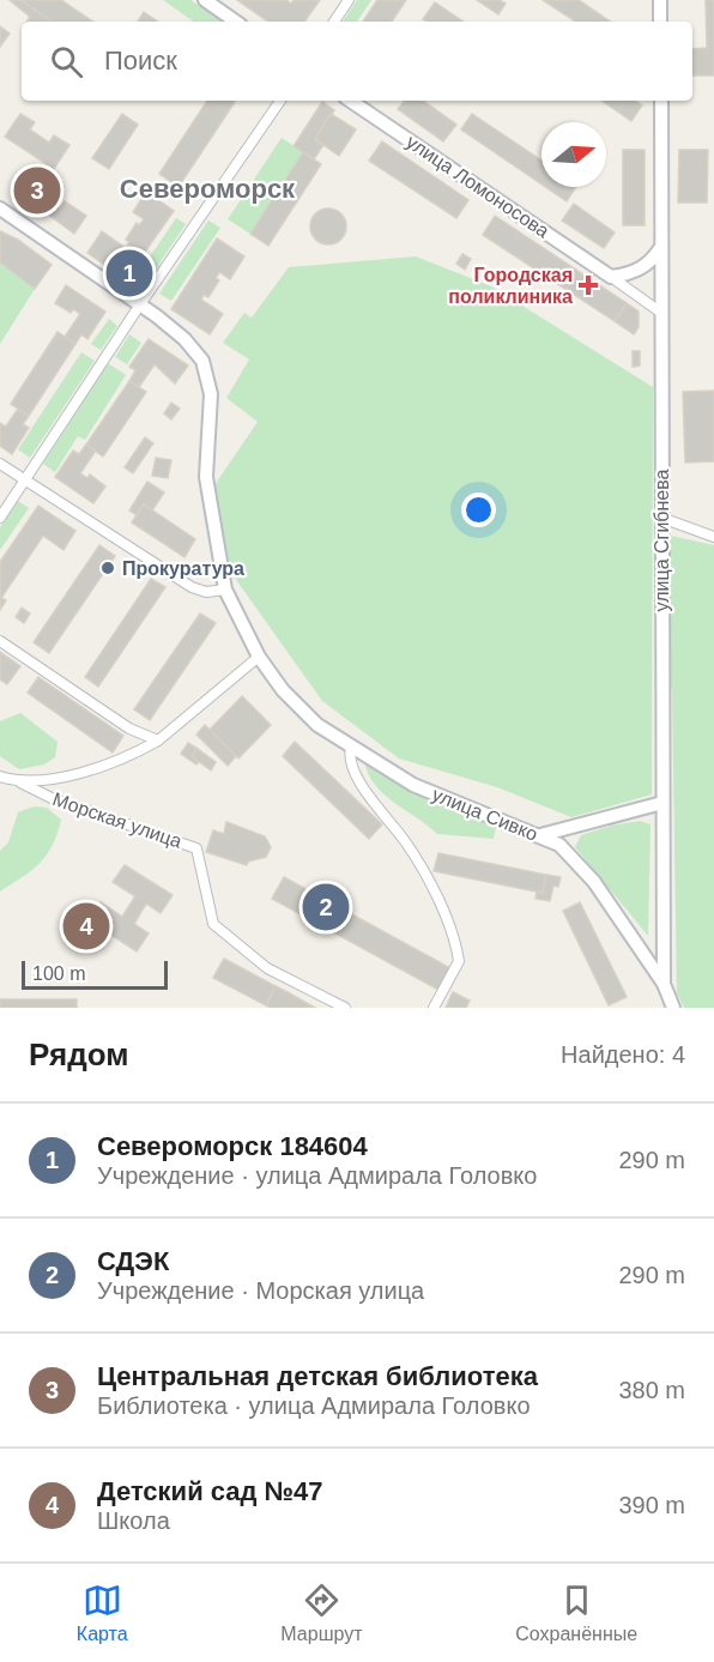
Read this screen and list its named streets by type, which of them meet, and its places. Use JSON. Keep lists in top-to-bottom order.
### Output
{
  "streets": {
    "street": [
      "улица Ломоносова",
      "улица Сгибнева",
      "улица Сивко",
      "Морская улица"
    ]
  },
  "crossings": [
    ["улица Ломоносова", "улица Сгибнева"],
    ["улица Сгибнева", "улица Сивко"]
  ],
  "districts": ["Североморск"],
  "places": {
    "health": ["Городская поликлиника"],
    "other": ["Прокуратура"]
  },
  "scale_bar": "100 m",
  "north": "right",
  "page": {
    "search": "Поиск",
    "pins": [
      "3",
      "1",
      "2",
      "4"
    ],
    "scale": "100 m",
    "heading": ["Рядом", "Найдено: 4"],
    "list": [
      {
        "mark": "1",
        "name": "Североморск 184604",
        "note": "Учреждение · улица Адмирала Головко",
        "value": "290 m"
      },
      {
        "mark": "2",
        "name": "СДЭК",
        "note": "Учреждение · Морская улица",
        "value": "290 m"
      },
      {
        "mark": "3",
        "name": "Центральная детская библиотека",
        "note": "Библиотека · улица Адмирала Головко",
        "value": "380 m"
      },
      {
        "mark": "4",
        "name": "Детский сад №47",
        "note": "Школа",
        "value": "390 m"
      }
    ],
    "nav": ["Карта", "Маршрут", "Сохранённые"]
  }
}
